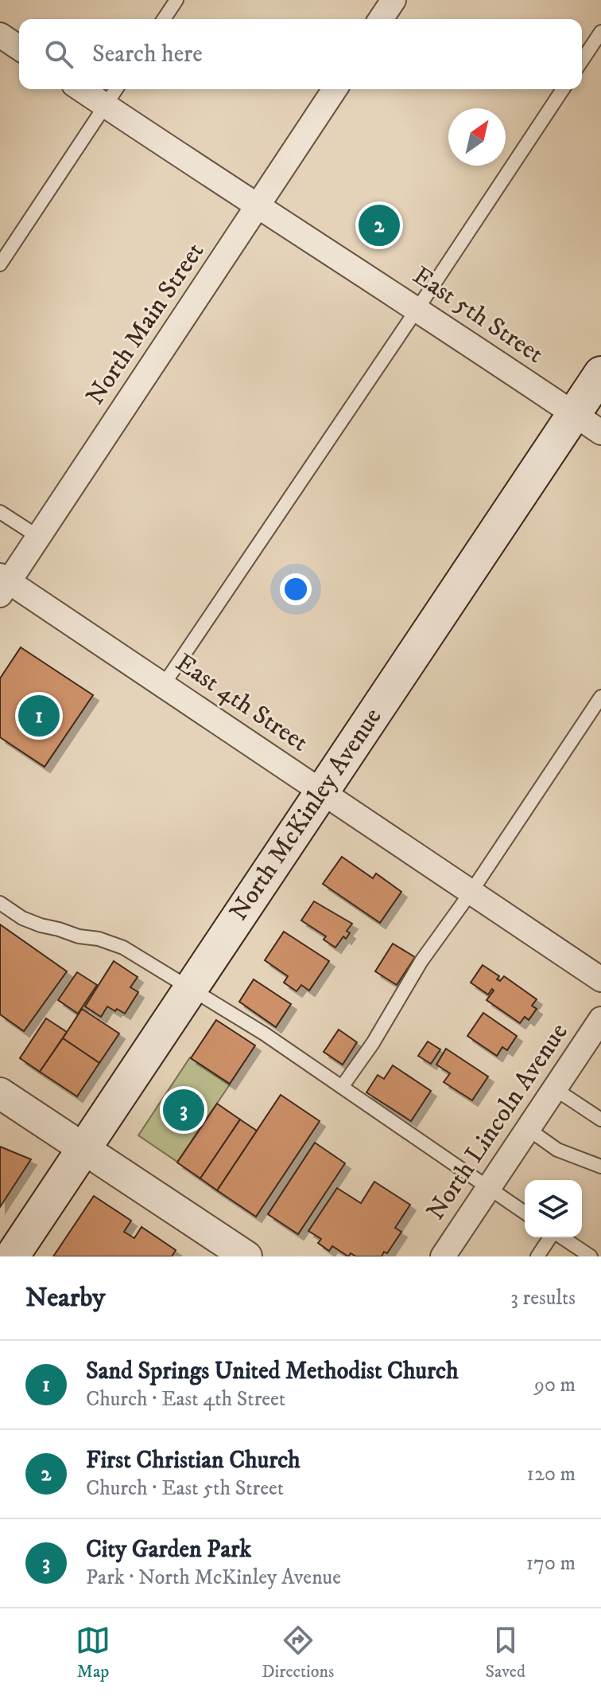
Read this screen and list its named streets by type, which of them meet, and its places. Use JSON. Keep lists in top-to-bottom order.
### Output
{
  "streets": {
    "main road": ["North McKinley Avenue"],
    "street": [
      "East 5th Street",
      "North Main Street",
      "East 4th Street",
      "North Lincoln Avenue"
    ]
  },
  "crossings": [
    ["East 5th Street", "North Main Street"],
    ["East 5th Street", "North McKinley Avenue"],
    ["North Main Street", "East 4th Street"],
    ["East 4th Street", "North McKinley Avenue"]
  ],
  "north": "top right",
  "page": {
    "search": "Search here",
    "pins": ["2", "1", "3"],
    "heading": ["Nearby", "3 results"],
    "list": [
      {
        "mark": "1",
        "name": "Sand Springs United Methodist Church",
        "note": "Church · East 4th Street",
        "value": "90 m"
      },
      {
        "mark": "2",
        "name": "First Christian Church",
        "note": "Church · East 5th Street",
        "value": "120 m"
      },
      {
        "mark": "3",
        "name": "City Garden Park",
        "note": "Park · North McKinley Avenue",
        "value": "170 m"
      }
    ],
    "nav": ["Map", "Directions", "Saved"]
  }
}
